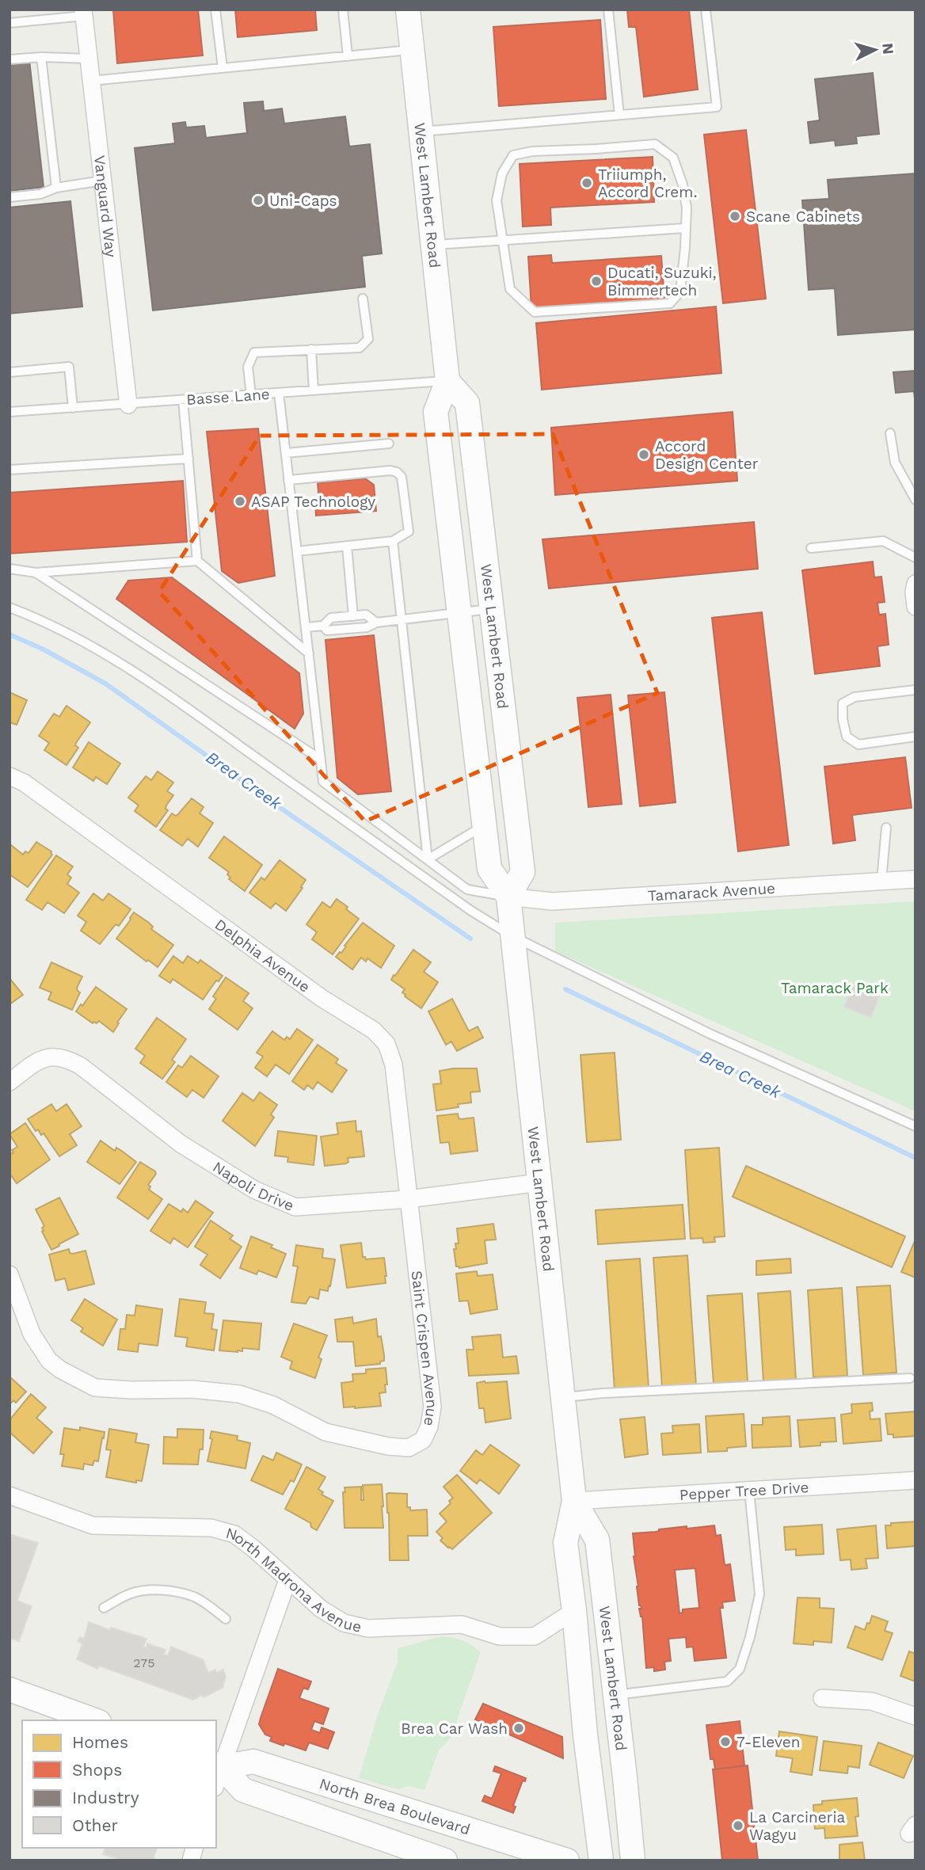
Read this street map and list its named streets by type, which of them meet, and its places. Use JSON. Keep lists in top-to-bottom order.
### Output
{
  "streets": {
    "main road": ["West Lambert Road", "North Brea Boulevard"],
    "street": [
      "Vanguard Way",
      "Tamarack Avenue",
      "Delphia Avenue",
      "Napoli Drive",
      "Saint Crispen Avenue",
      "Pepper Tree Drive",
      "North Madrona Avenue"
    ],
    "lane": ["Basse Lane"]
  },
  "crossings": [
    ["West Lambert Road", "Basse Lane"],
    ["West Lambert Road", "Tamarack Avenue"],
    ["West Lambert Road", "Napoli Drive"],
    ["West Lambert Road", "Pepper Tree Drive"],
    ["West Lambert Road", "North Madrona Avenue"],
    ["Vanguard Way", "Basse Lane"],
    ["Delphia Avenue", "Napoli Drive"],
    ["Delphia Avenue", "Saint Crispen Avenue"],
    ["Napoli Drive", "Saint Crispen Avenue"]
  ],
  "water": ["Brea Creek"],
  "parks": ["Tamarack Park"],
  "places": [
    "Triiumph, Accord Crem.",
    "Uni-Caps",
    "Scane Cabinets",
    "Ducati, Suzuki, Bimmertech",
    "Accord Design Center",
    "ASAP Technology",
    "Brea Car Wash",
    "7-Eleven",
    "La Carcineria Wagyu"
  ],
  "house_numbers": ["275"],
  "legend": [
    "Homes",
    "Shops",
    "Industry",
    "Other"
  ],
  "north": "right"
}
